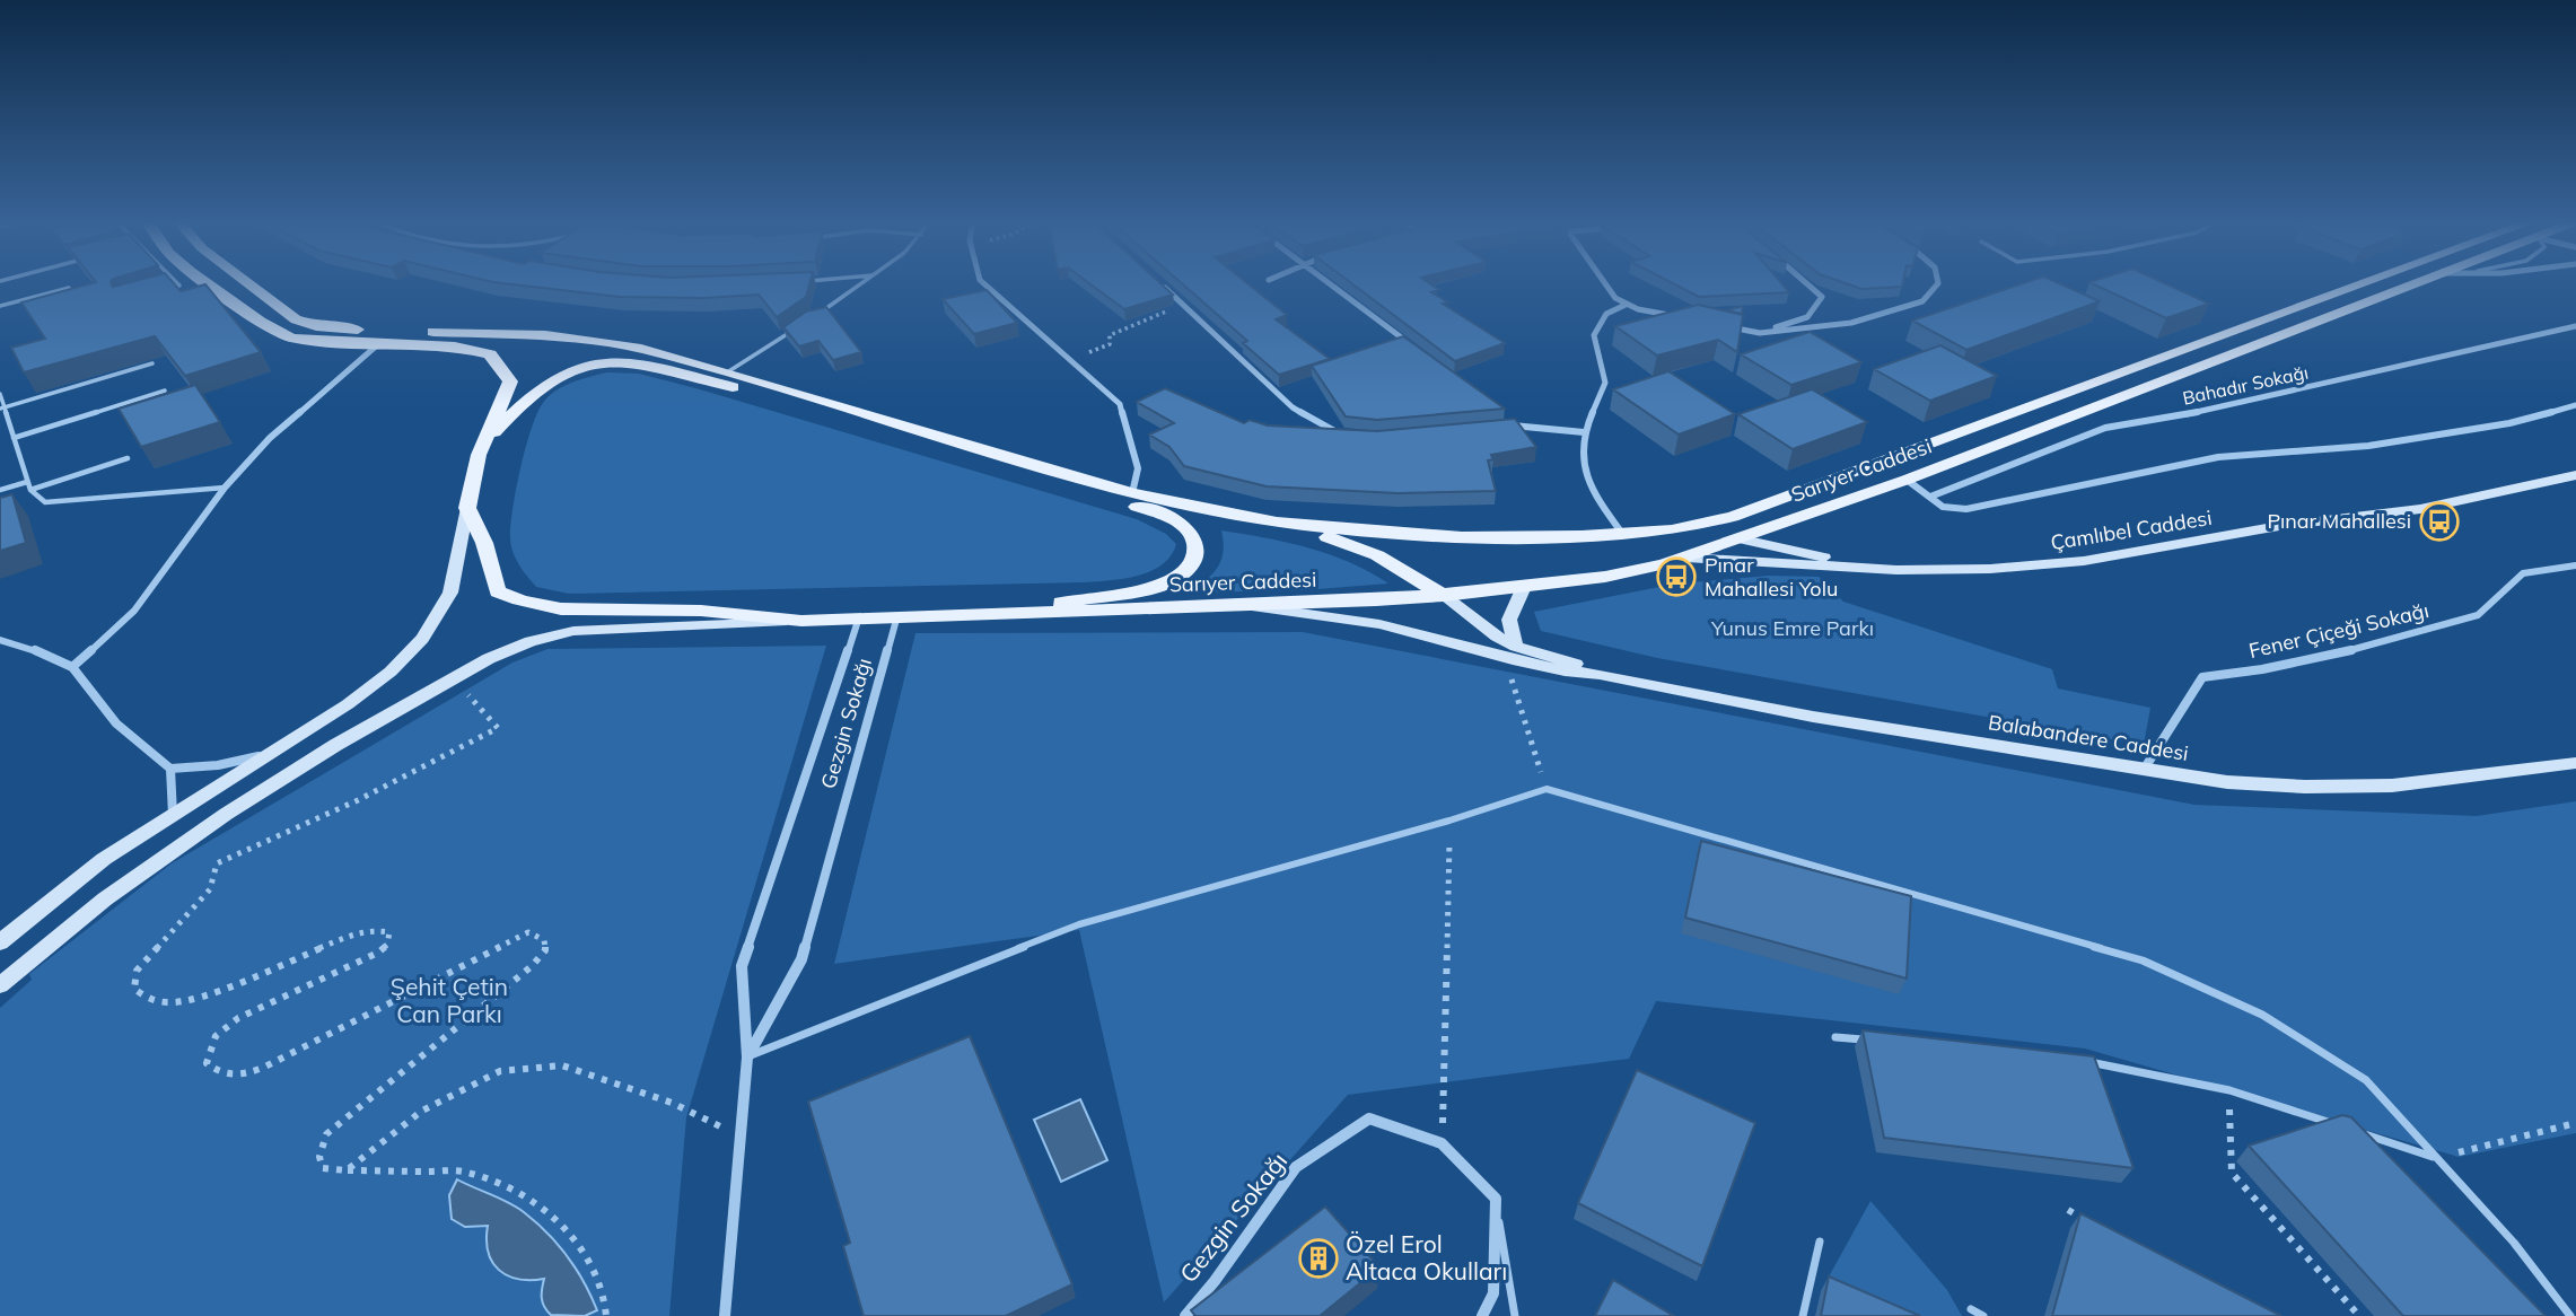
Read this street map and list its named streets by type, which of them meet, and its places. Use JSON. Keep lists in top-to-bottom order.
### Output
{
  "streets": {
    "main road": ["Sarıyer Caddesi", "Çamlıbel Caddesi", "Balabandere Caddesi"],
    "street": ["Bahadır Sokağı", "Fener Çiçeği Sokağı", "Gezgin Sokağı"]
  },
  "crossings": [
    ["Sarıyer Caddesi", "Çamlıbel Caddesi"],
    ["Sarıyer Caddesi", "Gezgin Sokağı"],
    ["Fener Çiçeği Sokağı", "Balabandere Caddesi"]
  ],
  "parks": ["Yunus Emre Parkı", "Şehit Çetin Can Parkı"],
  "places": {
    "bus stop": ["Pınar Mahallesi", "Pınar Mahallesi Yolu"],
    "building": ["Özel Erol Altaca Okulları"]
  }
}
